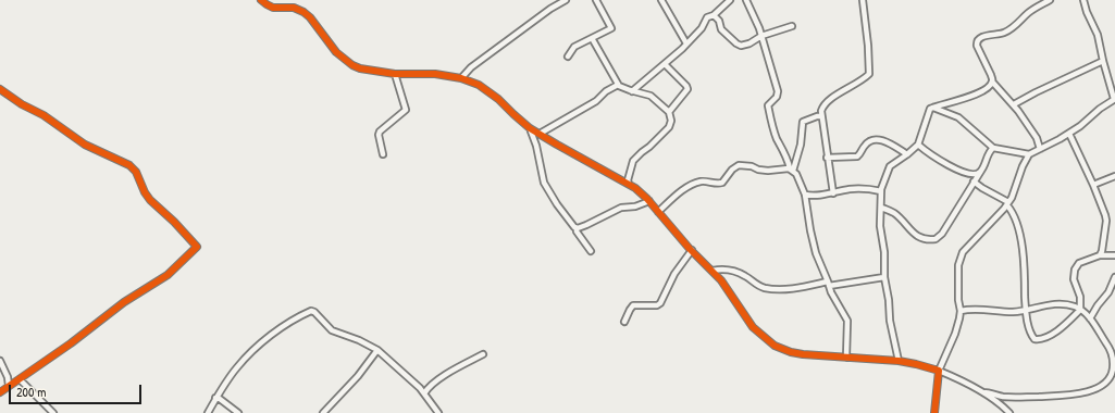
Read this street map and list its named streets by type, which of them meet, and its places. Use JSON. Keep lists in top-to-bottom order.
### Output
{
  "scale_bar": "200 m"
}
